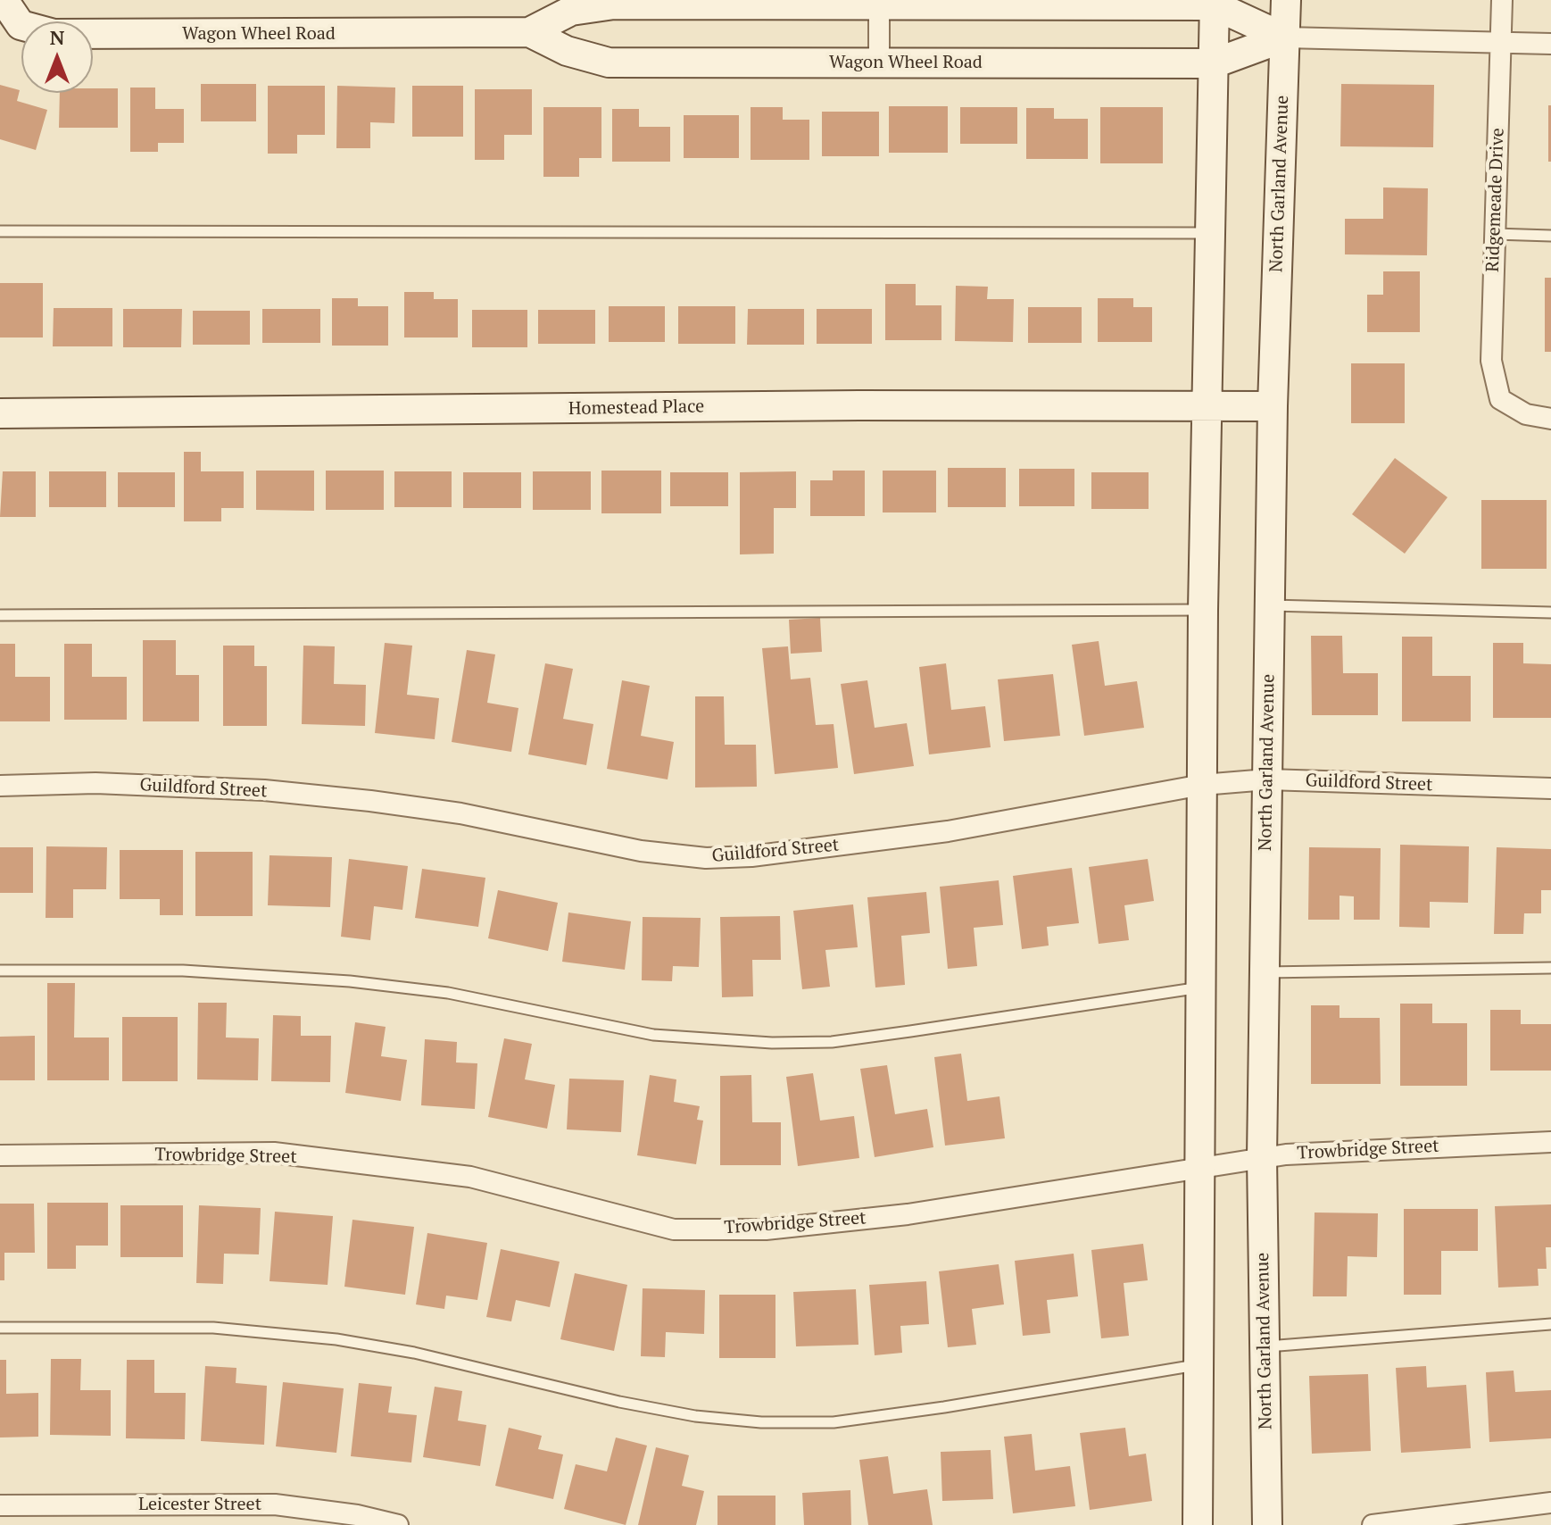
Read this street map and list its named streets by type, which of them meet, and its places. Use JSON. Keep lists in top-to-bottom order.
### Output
{
  "streets": {
    "street": [
      "Wagon Wheel Road",
      "North Garland Avenue",
      "Ridgemeade Drive",
      "Homestead Place",
      "Guildford Street",
      "Trowbridge Street",
      "Leicester Street"
    ]
  },
  "crossings": [
    ["Wagon Wheel Road", "North Garland Avenue"],
    ["Wagon Wheel Road", "Ridgemeade Drive"],
    ["North Garland Avenue", "Homestead Place"],
    ["North Garland Avenue", "Guildford Street"],
    ["North Garland Avenue", "Trowbridge Street"]
  ],
  "north": "top"
}
